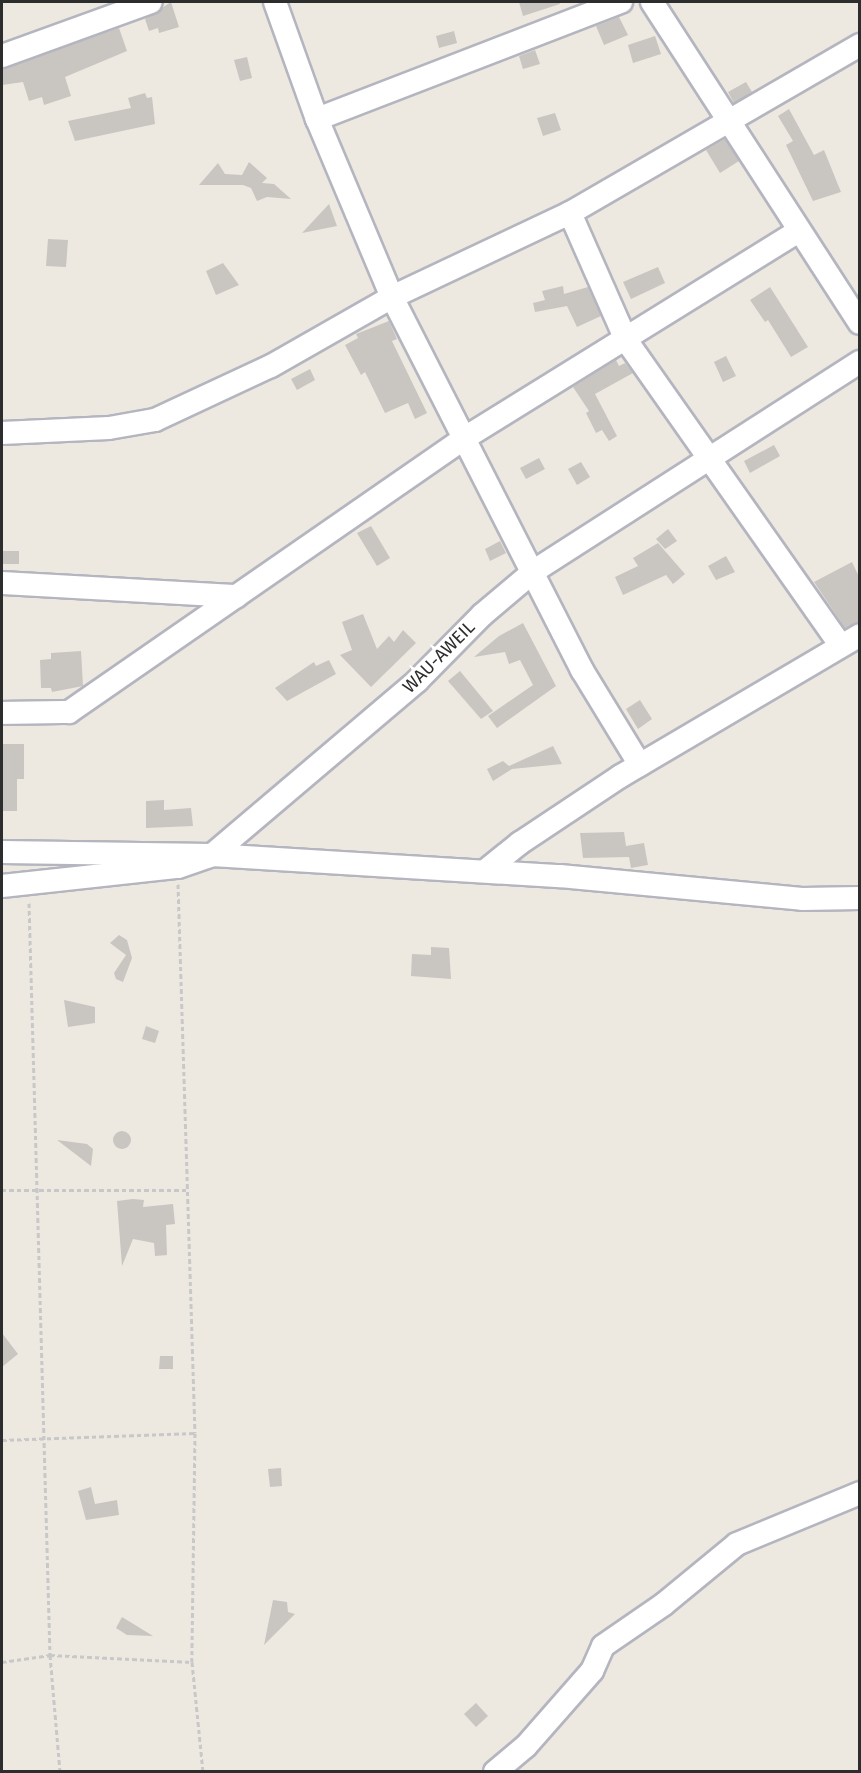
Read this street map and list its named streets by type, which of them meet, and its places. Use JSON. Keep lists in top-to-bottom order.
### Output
{
  "streets": {
    "street": ["WAU-AWEIL"]
  }
}
